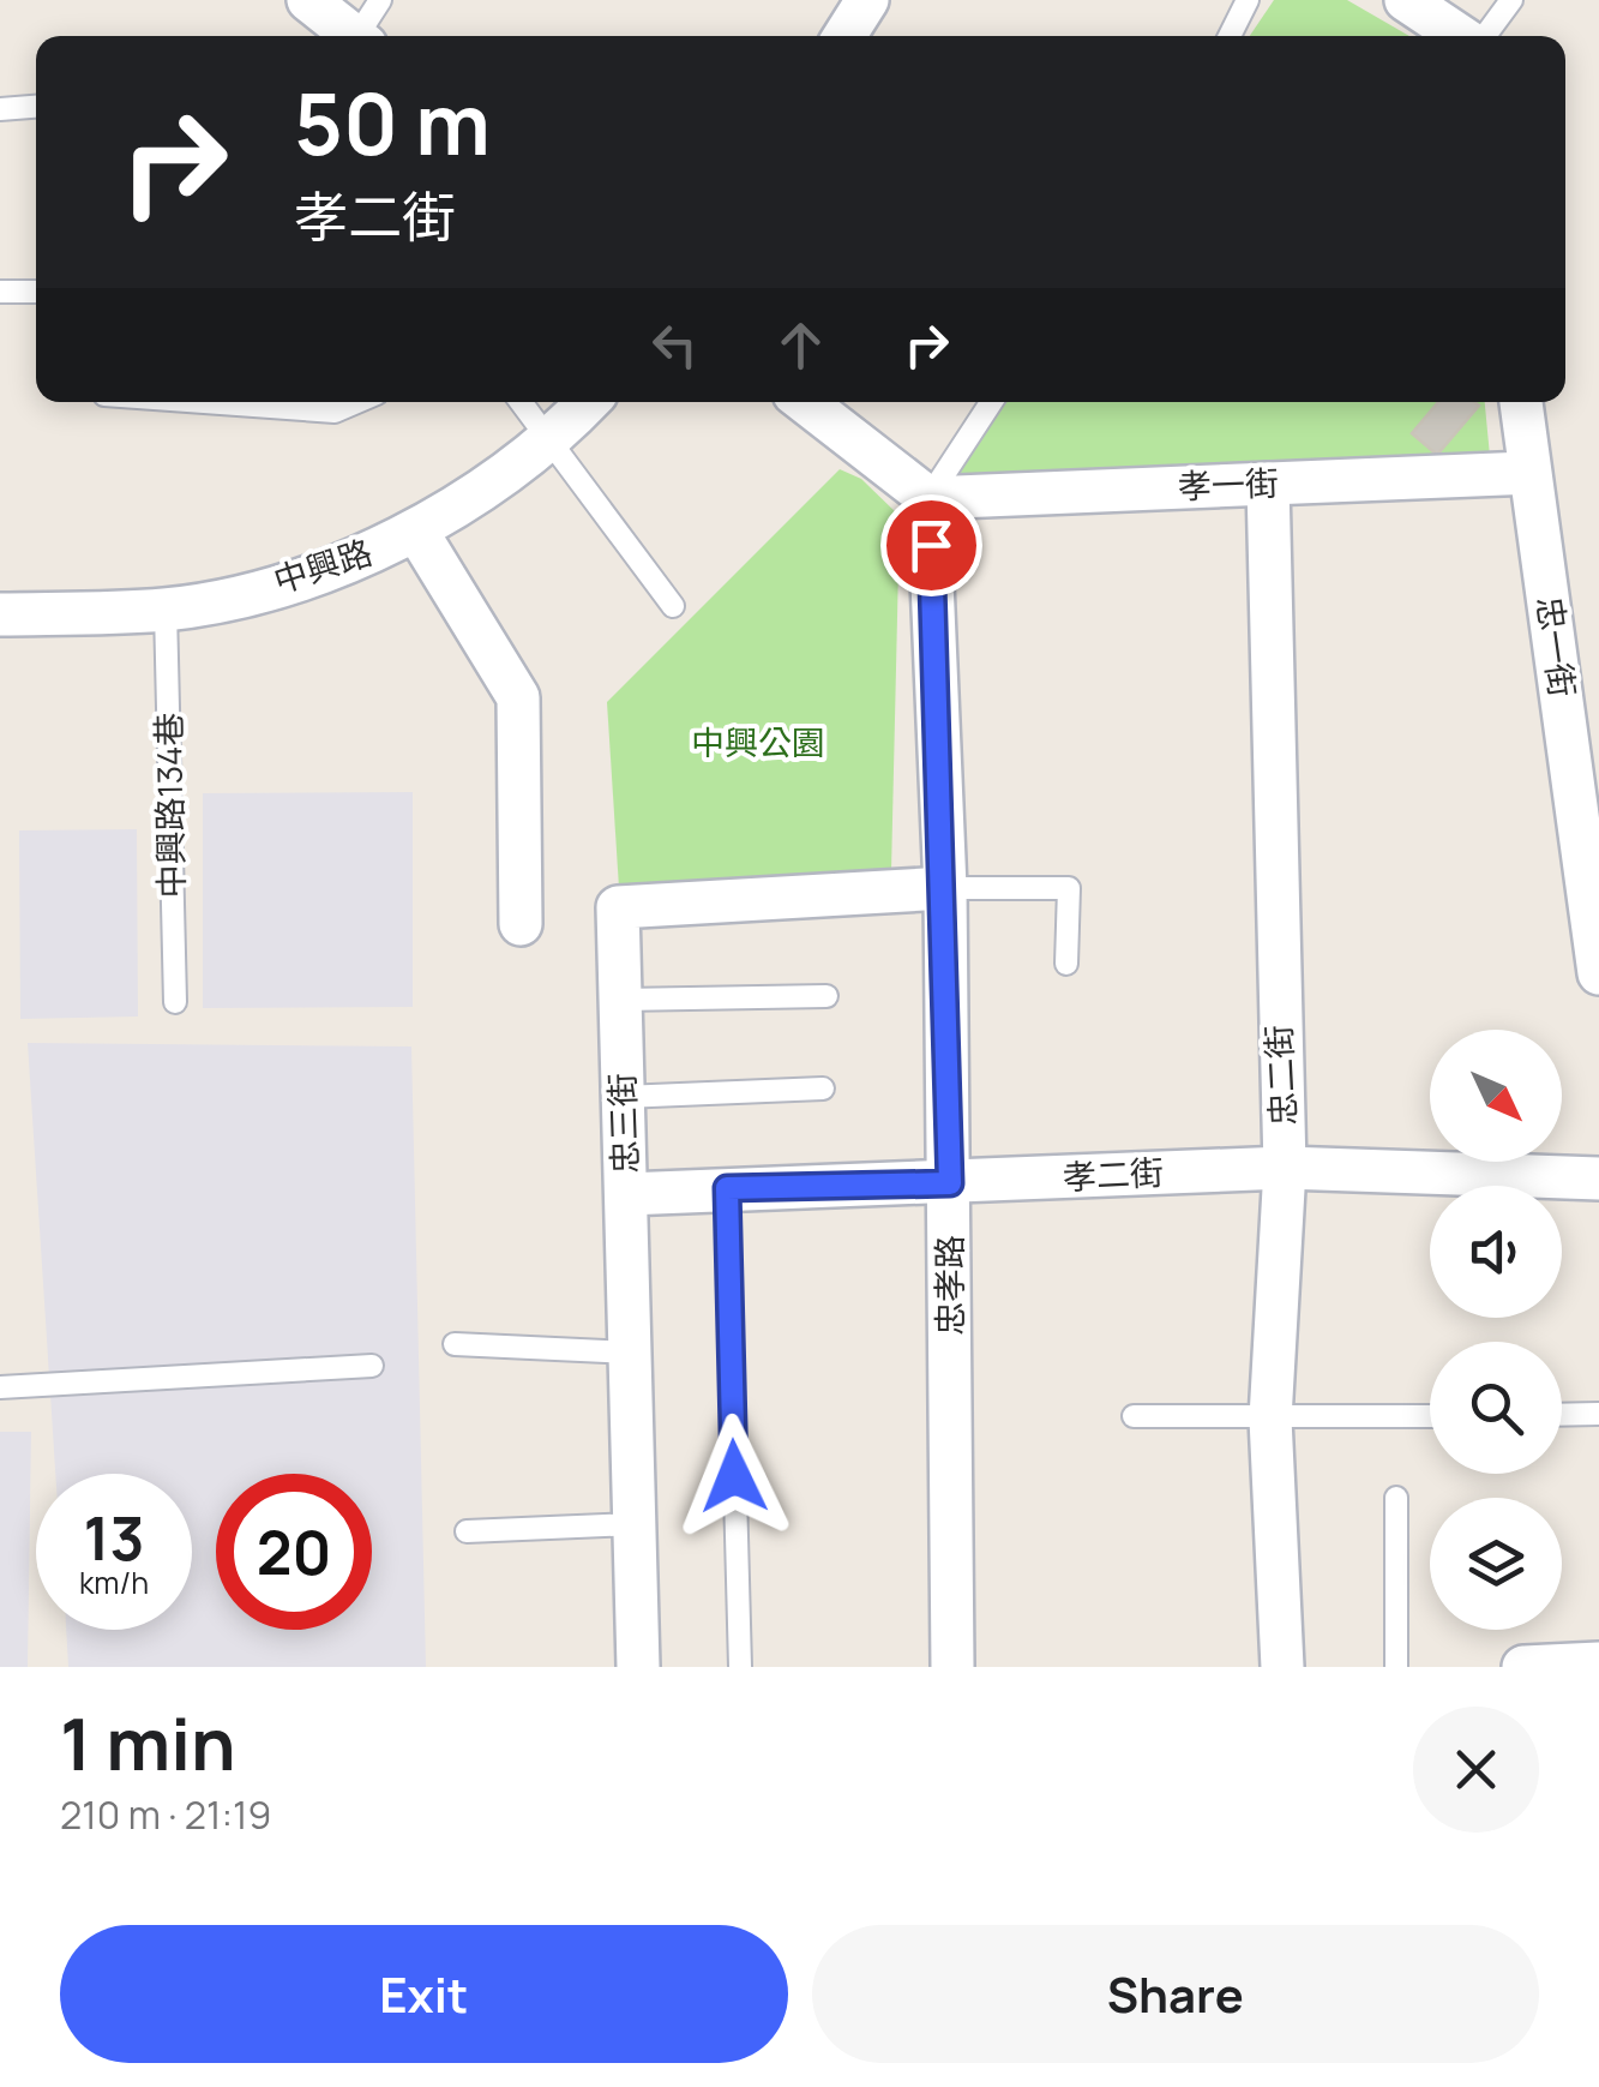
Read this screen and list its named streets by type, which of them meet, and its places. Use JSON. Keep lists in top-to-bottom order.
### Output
{
  "streets": {
    "street": [
      "孝一街",
      "中興路",
      "忠一街",
      "忠二街",
      "忠三街",
      "孝二街",
      "忠孝路"
    ],
    "lane": ["中興路134巷"]
  },
  "crossings": [
    ["孝一街", "忠一街"],
    ["孝一街", "忠二街"],
    ["孝一街", "忠孝路"],
    ["中興路", "中興路134巷"],
    ["忠二街", "孝二街"],
    ["忠三街", "孝二街"],
    ["忠三街", "忠孝路"],
    ["孝二街", "忠孝路"]
  ],
  "parks": ["中興公園"],
  "north": "bottom right",
  "page": {
    "turn": ["50 m", "孝二街"],
    "speed": "13 km/h",
    "limit": "20",
    "heading": ["1 min", "210 m · 21:19"],
    "buttons": ["Exit", "Share"]
  }
}
